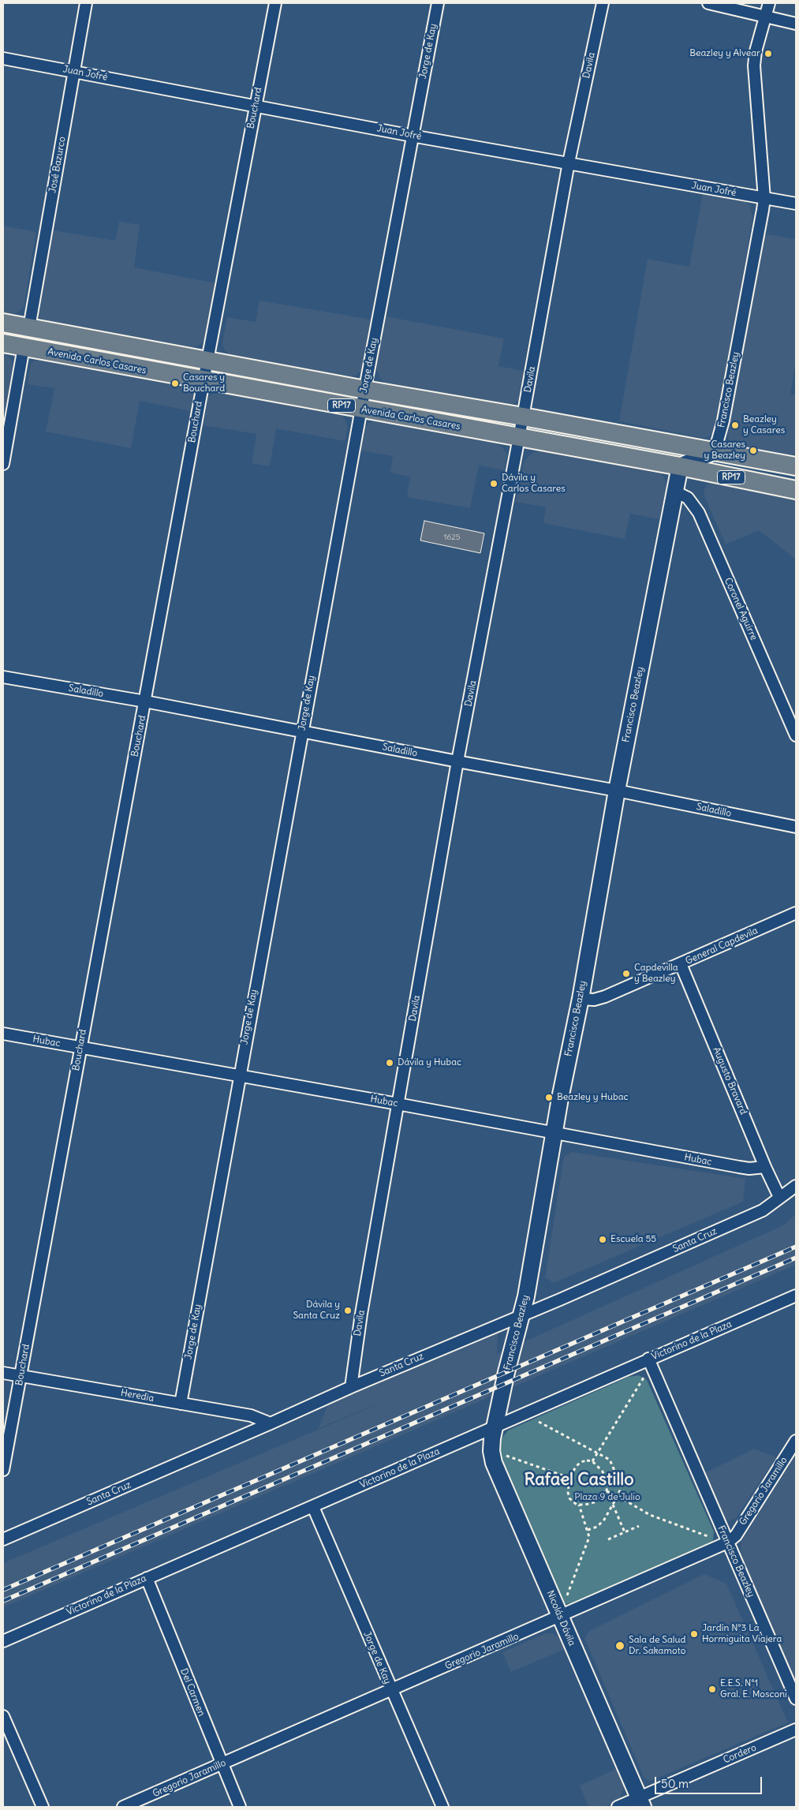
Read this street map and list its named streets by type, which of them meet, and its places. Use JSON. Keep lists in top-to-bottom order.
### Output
{
  "streets": {
    "main road": ["Avenida Carlos Casares", "RP17"],
    "street": [
      "Jorge de Kay",
      "Davila",
      "Juan Jofré",
      "Bouchard",
      "José Bazurco",
      "Francisco Beazley",
      "Coronel Aguirre",
      "Saladillo",
      "General Capdevila",
      "Hubac",
      "Augusto Bravard",
      "Santa Cruz",
      "Victorino de la Plaza",
      "Heredia",
      "Gregorio Jaramillo",
      "Nicolás Dávila",
      "Del Carmen",
      "Cordero"
    ]
  },
  "crossings": [
    ["Jorge de Kay", "Juan Jofré"],
    ["Jorge de Kay", "Avenida Carlos Casares"],
    ["Jorge de Kay", "Saladillo"],
    ["Jorge de Kay", "Hubac"],
    ["Jorge de Kay", "Victorino de la Plaza"],
    ["Jorge de Kay", "Heredia"],
    ["Jorge de Kay", "Gregorio Jaramillo"],
    ["Davila", "Juan Jofré"],
    ["Davila", "Avenida Carlos Casares"],
    ["Davila", "Saladillo"],
    ["Davila", "Hubac"],
    ["Davila", "Santa Cruz"],
    ["Juan Jofré", "Bouchard"],
    ["Juan Jofré", "José Bazurco"],
    ["Juan Jofré", "Francisco Beazley"],
    ["Bouchard", "Avenida Carlos Casares"],
    ["Bouchard", "Saladillo"],
    ["Bouchard", "Hubac"],
    ["Bouchard", "Heredia"],
    ["José Bazurco", "Avenida Carlos Casares"],
    ["Avenida Carlos Casares", "Francisco Beazley"],
    ["Francisco Beazley", "Coronel Aguirre"],
    ["Francisco Beazley", "Saladillo"],
    ["Francisco Beazley", "General Capdevila"],
    ["Francisco Beazley", "Hubac"],
    ["Francisco Beazley", "Santa Cruz"],
    ["Francisco Beazley", "Victorino de la Plaza"],
    ["Francisco Beazley", "Gregorio Jaramillo"],
    ["Francisco Beazley", "Nicolás Dávila"],
    ["General Capdevila", "Augusto Bravard"],
    ["Hubac", "Augusto Bravard"],
    ["Augusto Bravard", "Santa Cruz"],
    ["Santa Cruz", "Heredia"],
    ["Victorino de la Plaza", "Nicolás Dávila"],
    ["Victorino de la Plaza", "Del Carmen"],
    ["Gregorio Jaramillo", "Nicolás Dávila"],
    ["Gregorio Jaramillo", "Del Carmen"],
    ["Nicolás Dávila", "Cordero"]
  ],
  "districts": ["Rafael Castillo"],
  "parks": ["Plaza 9 de Julio"],
  "places": [
    "Beazley y Alvear",
    "Casares y Bouchard",
    "Beazley y Casares",
    "Casares y Beazley",
    "Dávila y Carlos Casares",
    "Capdevilla y Beazley",
    "Dávila y Hubac",
    "Beazley y Hubac",
    "Escuela 55",
    "Dávila y Santa Cruz",
    "Jardín N°3 La Hormiguita Viajera",
    "Sala de Salud Dr. Sakamoto",
    "E.E.S. N°1 Gral. E. Mosconi"
  ],
  "house_numbers": ["1625"],
  "scale_bar": "50 m"
}
